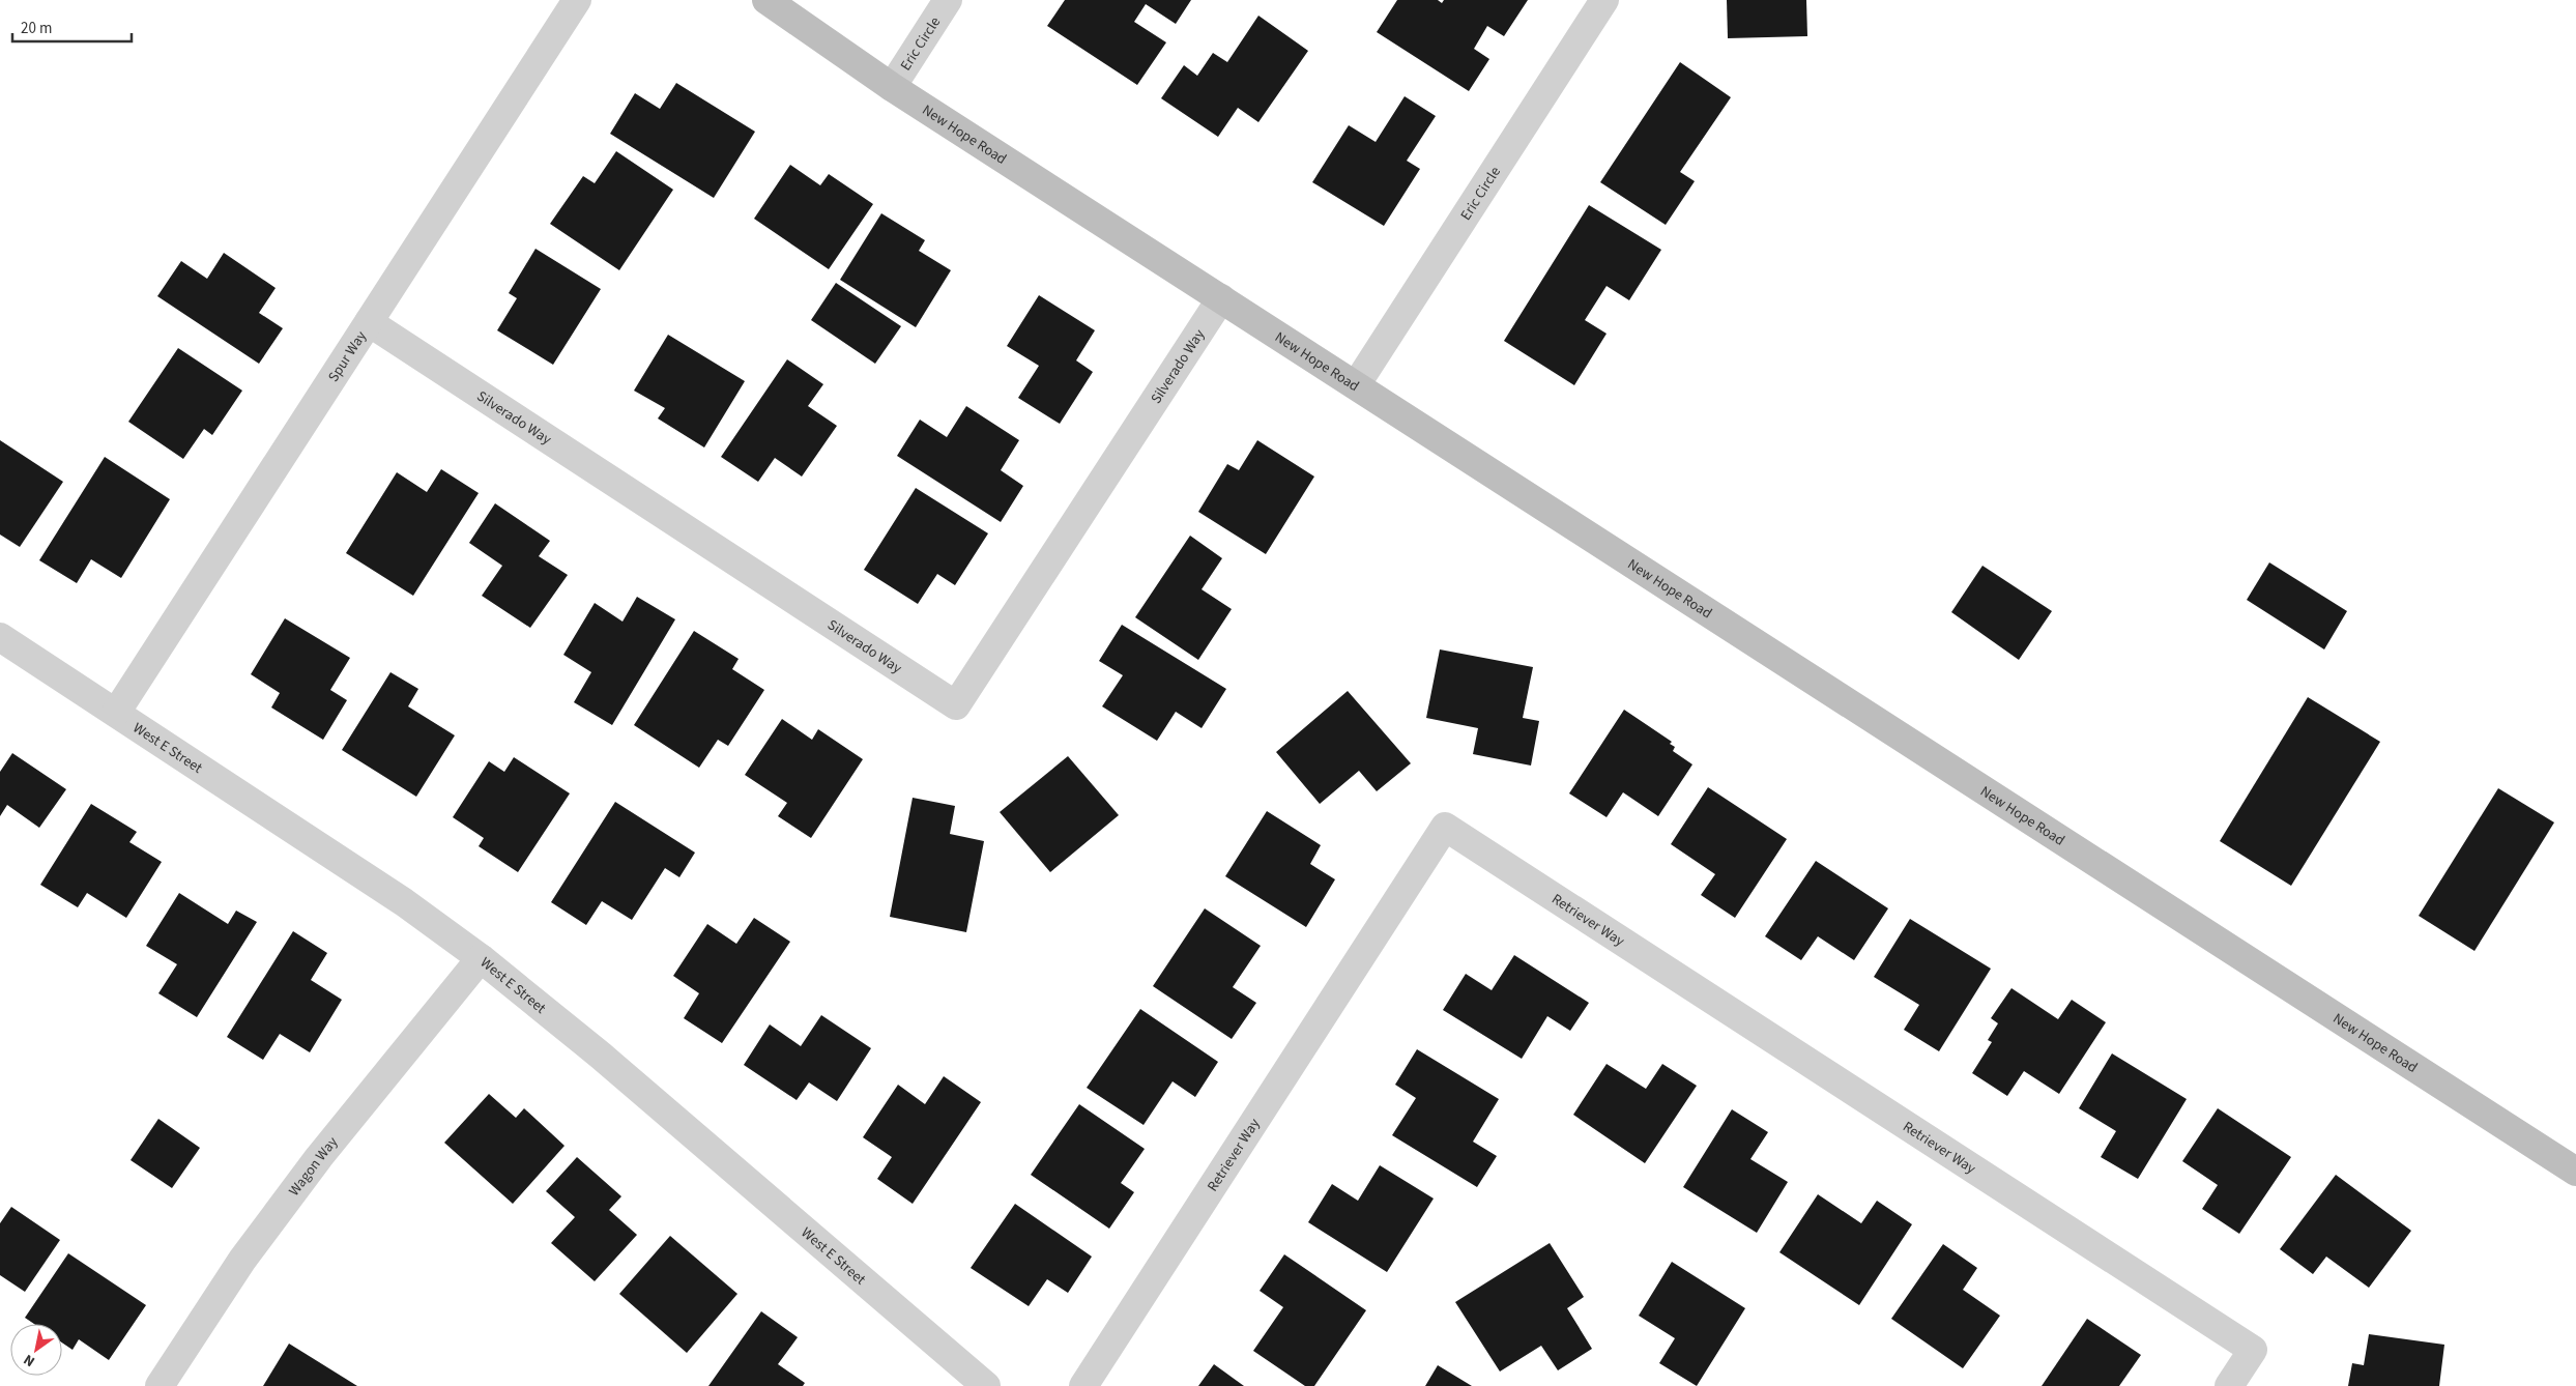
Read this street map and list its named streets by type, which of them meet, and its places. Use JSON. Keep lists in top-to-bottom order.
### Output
{
  "streets": {
    "main road": ["New Hope Road"],
    "street": [
      "Eric Circle",
      "Spur Way",
      "Silverado Way",
      "West E Street",
      "Retriever Way",
      "Wagon Way"
    ]
  },
  "crossings": [
    ["Eric Circle", "New Hope Road"],
    ["New Hope Road", "Silverado Way"],
    ["Spur Way", "Silverado Way"],
    ["Spur Way", "West E Street"],
    ["West E Street", "Wagon Way"]
  ],
  "scale_bar": "20 m",
  "north": "bottom left"
}
